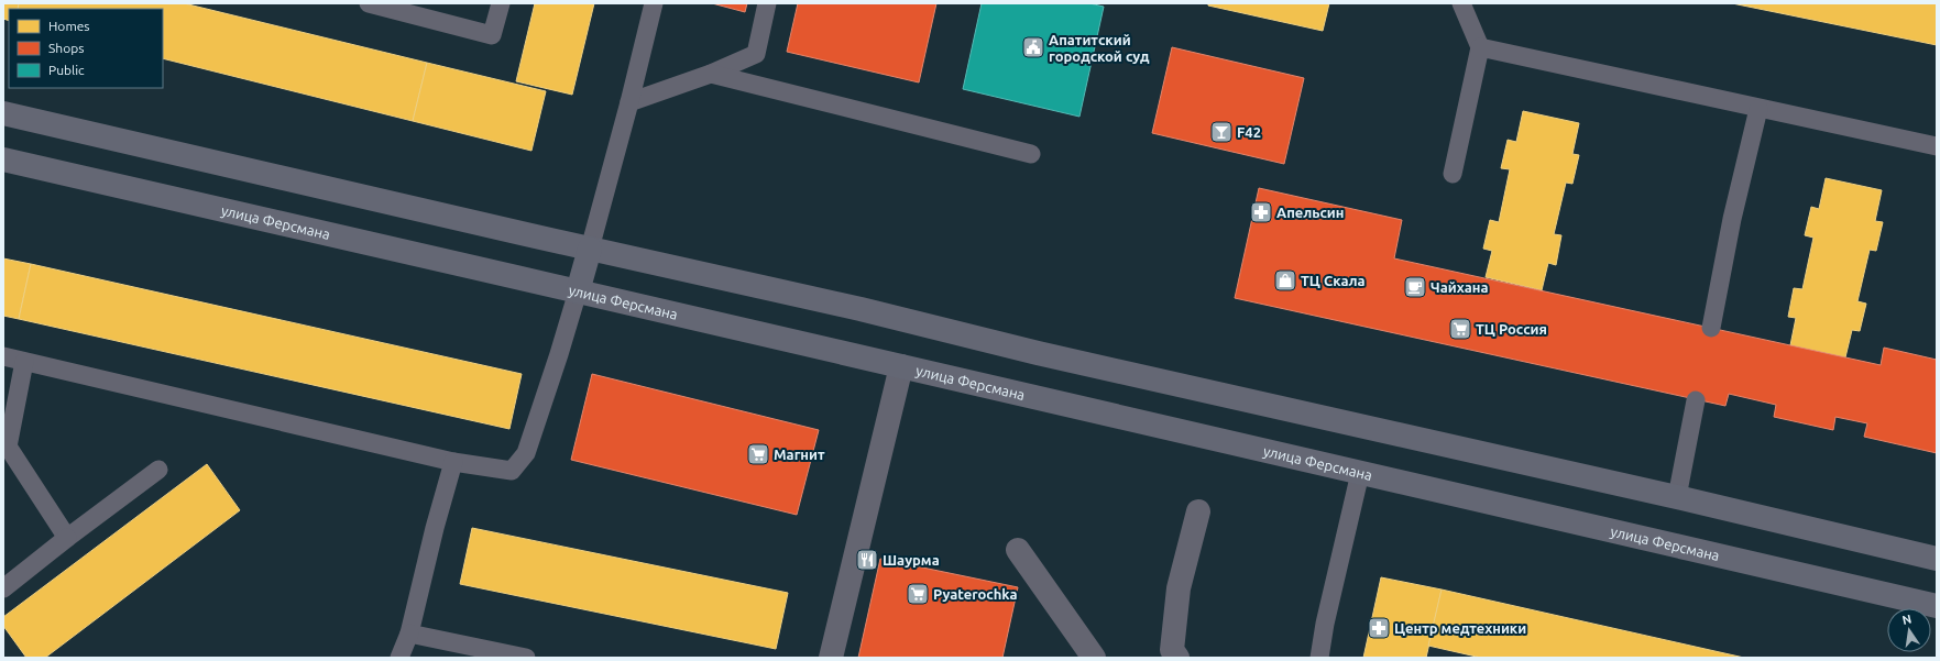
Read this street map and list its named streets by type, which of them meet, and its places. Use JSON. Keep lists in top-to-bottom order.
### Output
{
  "streets": {
    "street": ["улица Ферсмана"]
  },
  "places": {
    "public building": ["Апатитский городской суд"],
    "bar": ["F42"],
    "pharmacy": ["Апельсин", "Центр медтехники"],
    "shop": ["ТЦ Скала"],
    "cafe": ["Чайхана"],
    "supermarket": ["ТЦ Россия", "Магнит", "Pyaterochka"],
    "restaurant": ["Шаурма"]
  },
  "legend": ["Homes", "Shops", "Public"],
  "north": "top"
}
